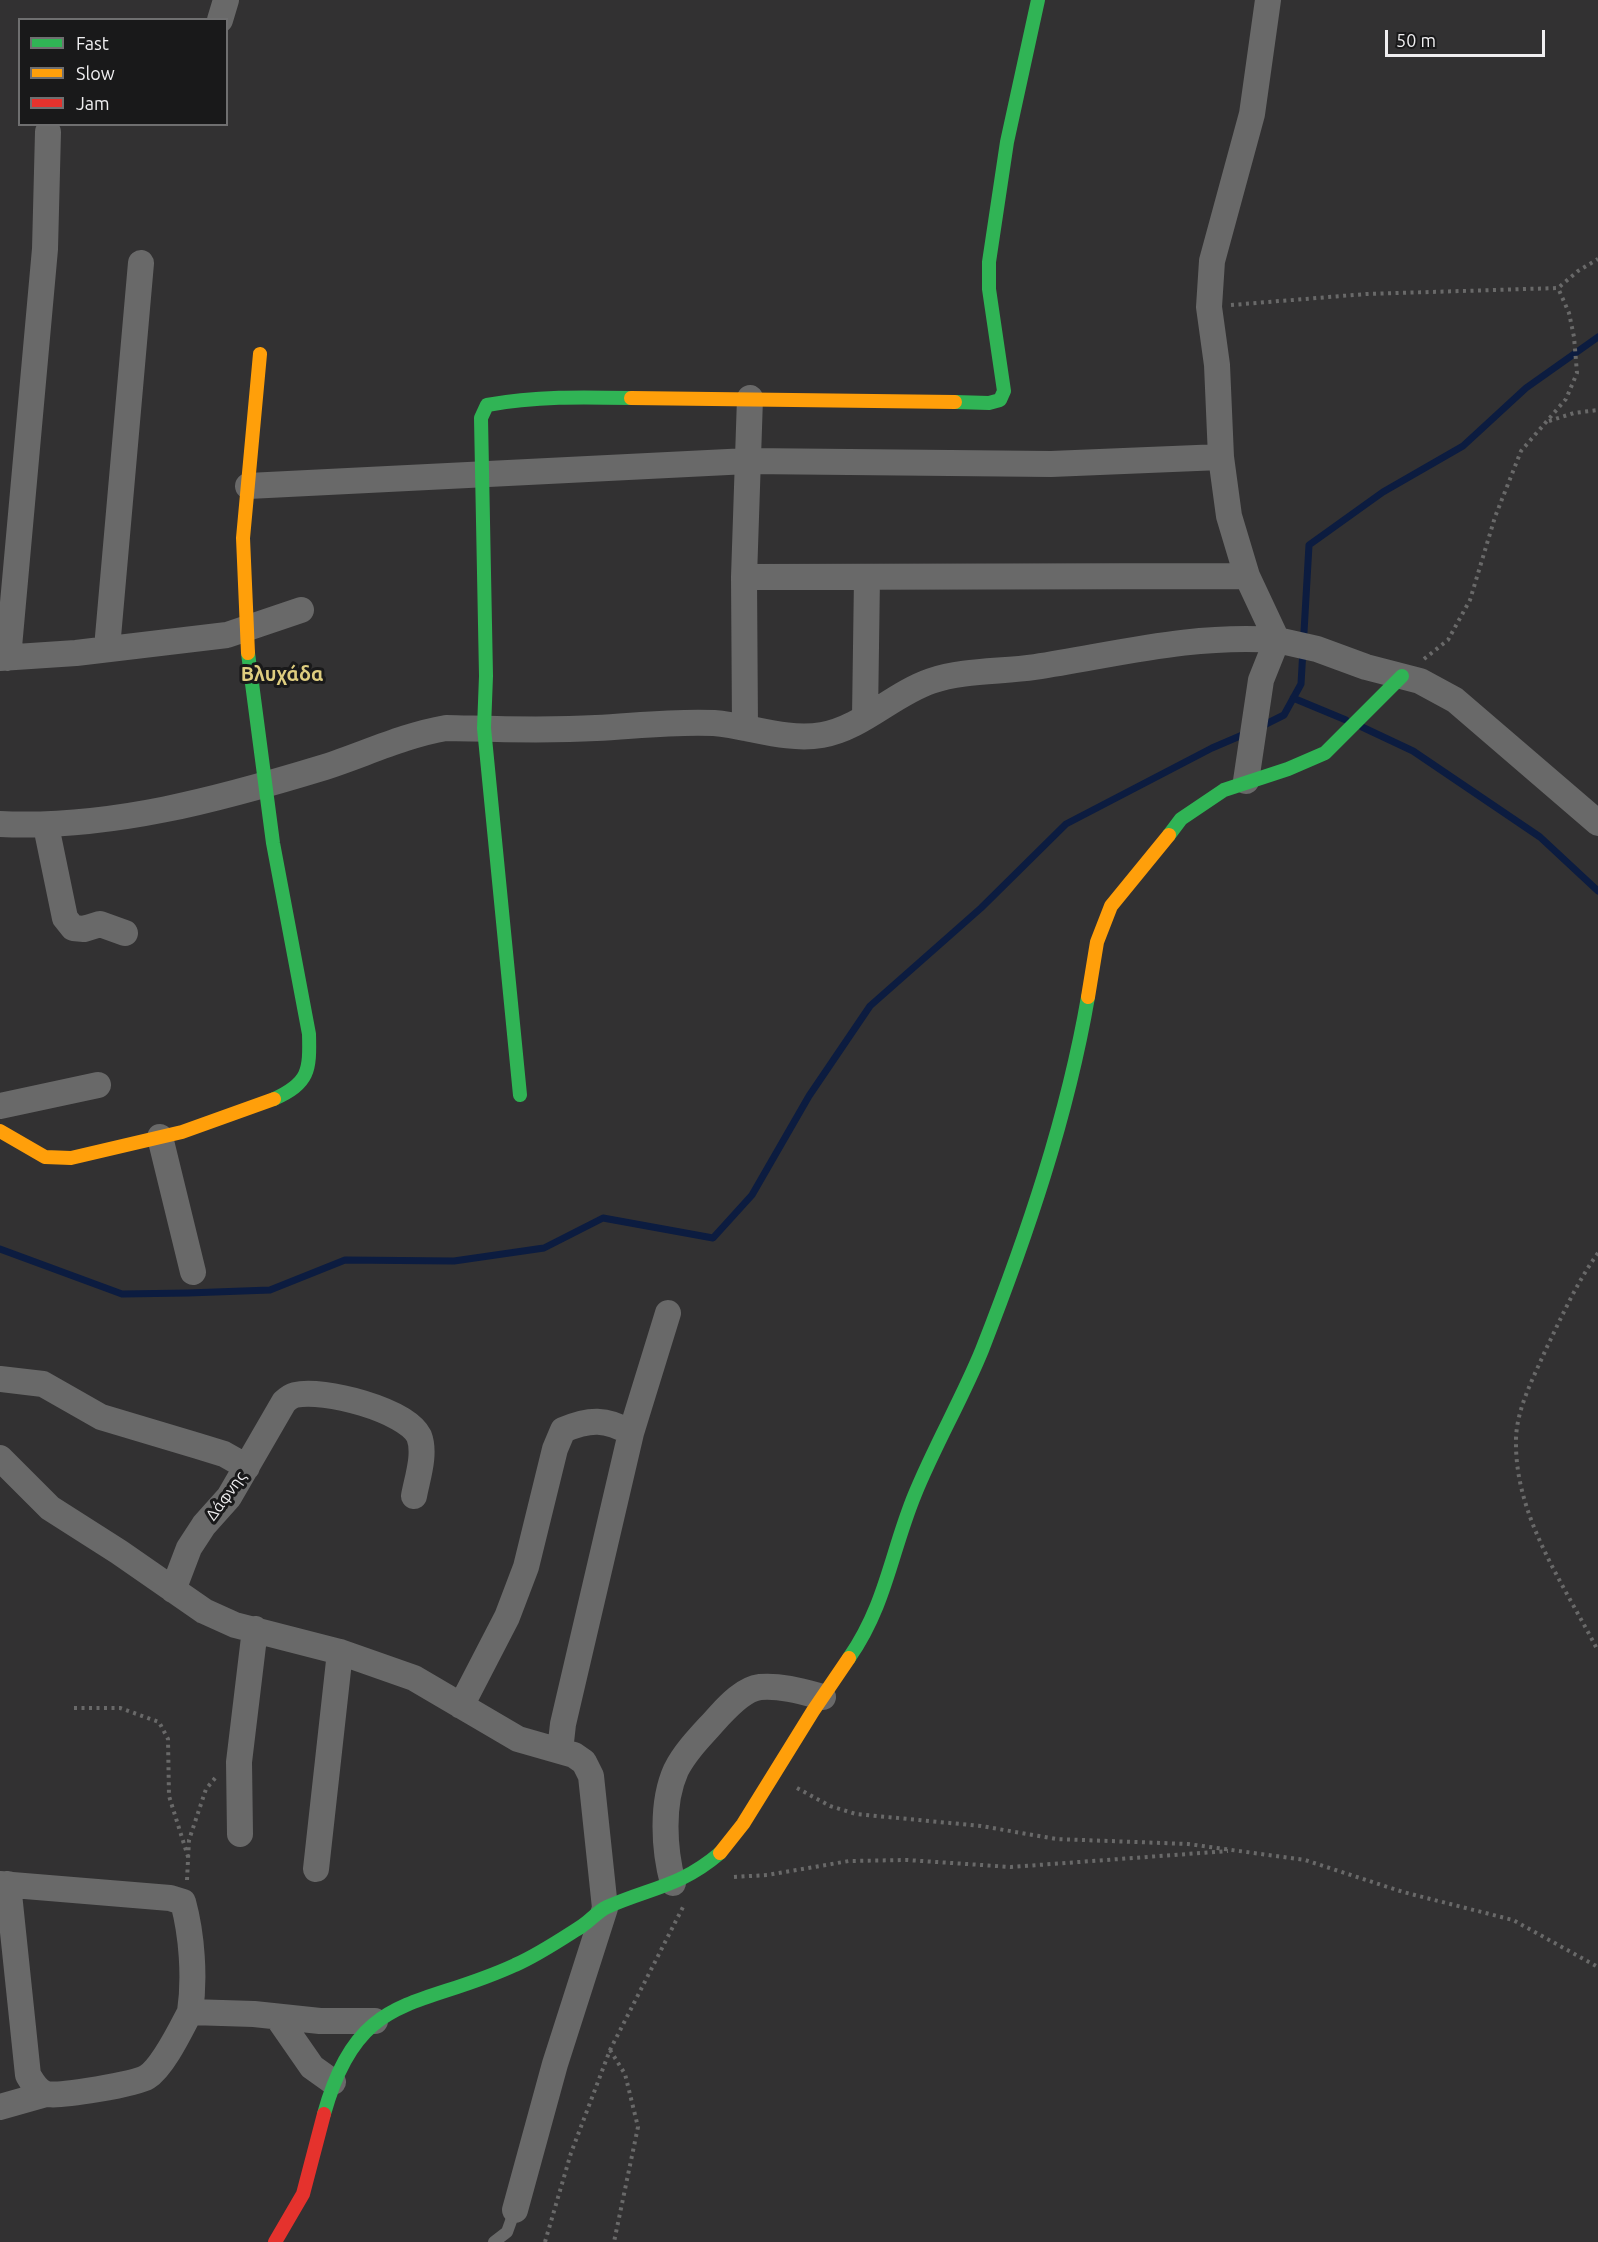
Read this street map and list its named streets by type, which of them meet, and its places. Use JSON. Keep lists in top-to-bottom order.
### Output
{
  "streets": {
    "street": ["Δάφνης"]
  },
  "districts": ["Βλυχάδα"],
  "legend": ["Fast", "Slow", "Jam"],
  "scale_bar": "50 m"
}
